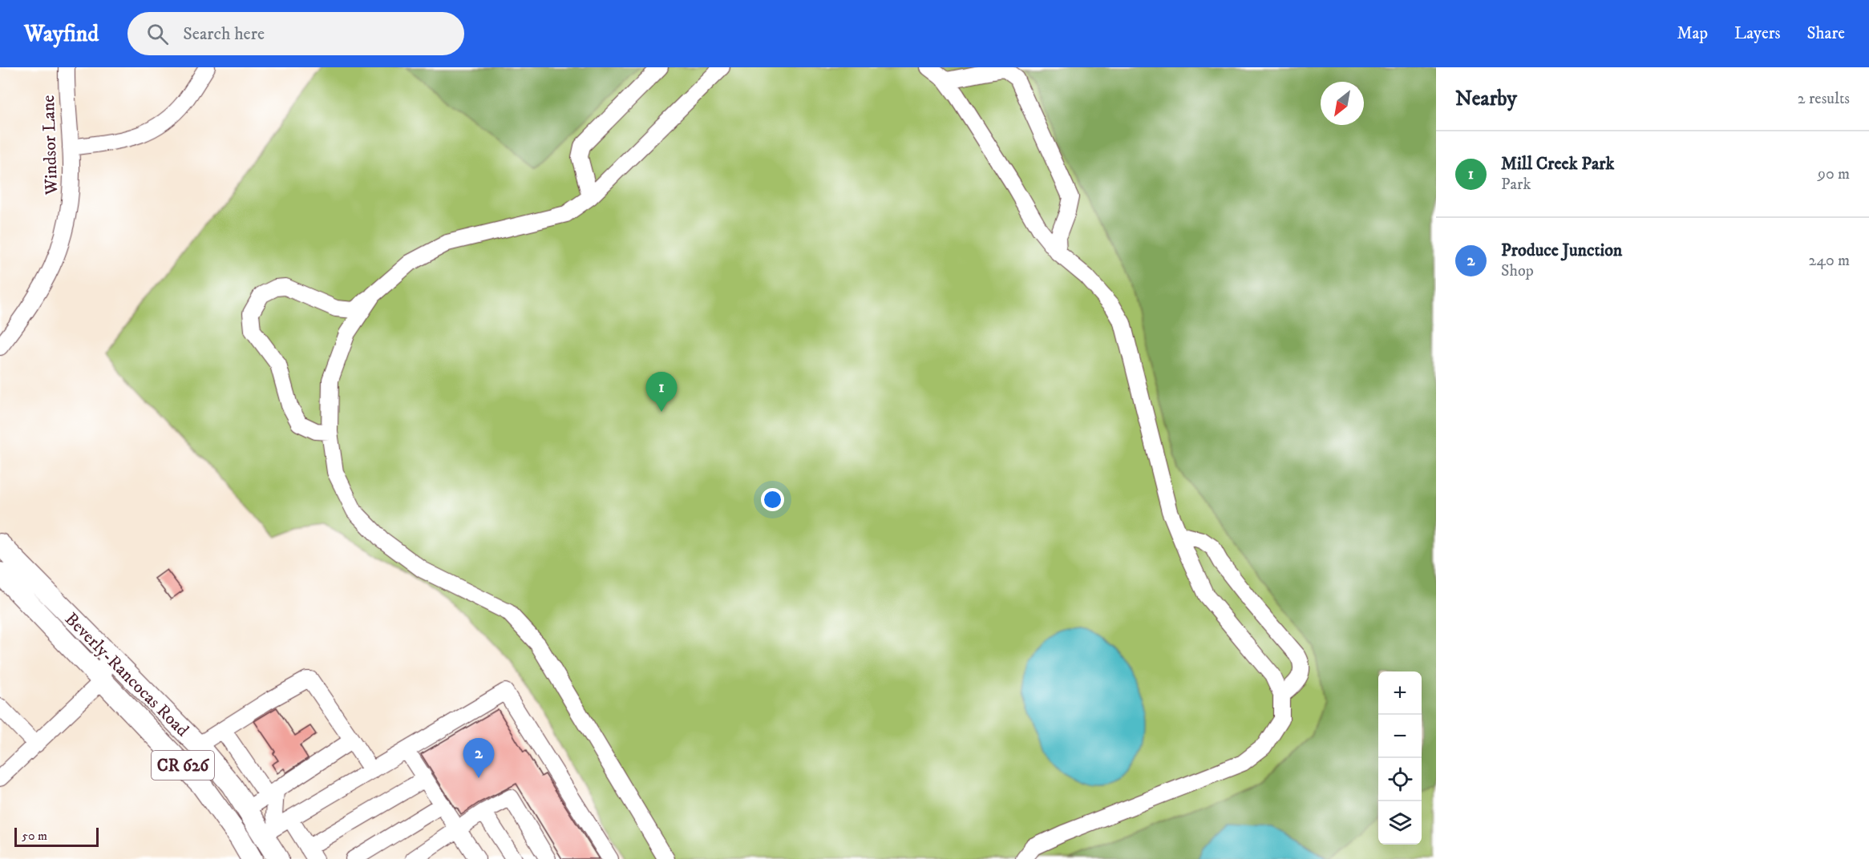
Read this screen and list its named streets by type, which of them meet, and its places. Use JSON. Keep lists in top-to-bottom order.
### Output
{
  "streets": {
    "main road": ["Beverly-Rancocas Road", "CR 626"],
    "street": ["Windsor Lane"]
  },
  "scale_bar": "50 m",
  "north": "bottom left",
  "page": {
    "header": "Wayfind",
    "search": "Search here",
    "nav": ["Map", "Layers", "Share"],
    "heading": ["Nearby", "2 results"],
    "list": [
      {
        "mark": "1",
        "name": "Mill Creek Park",
        "note": "Park",
        "value": "90 m"
      },
      {
        "mark": "2",
        "name": "Produce Junction",
        "note": "Shop",
        "value": "240 m"
      }
    ],
    "pins": ["1", "2"],
    "map_buttons": ["+", "−"],
    "scale": "50 m"
  }
}
